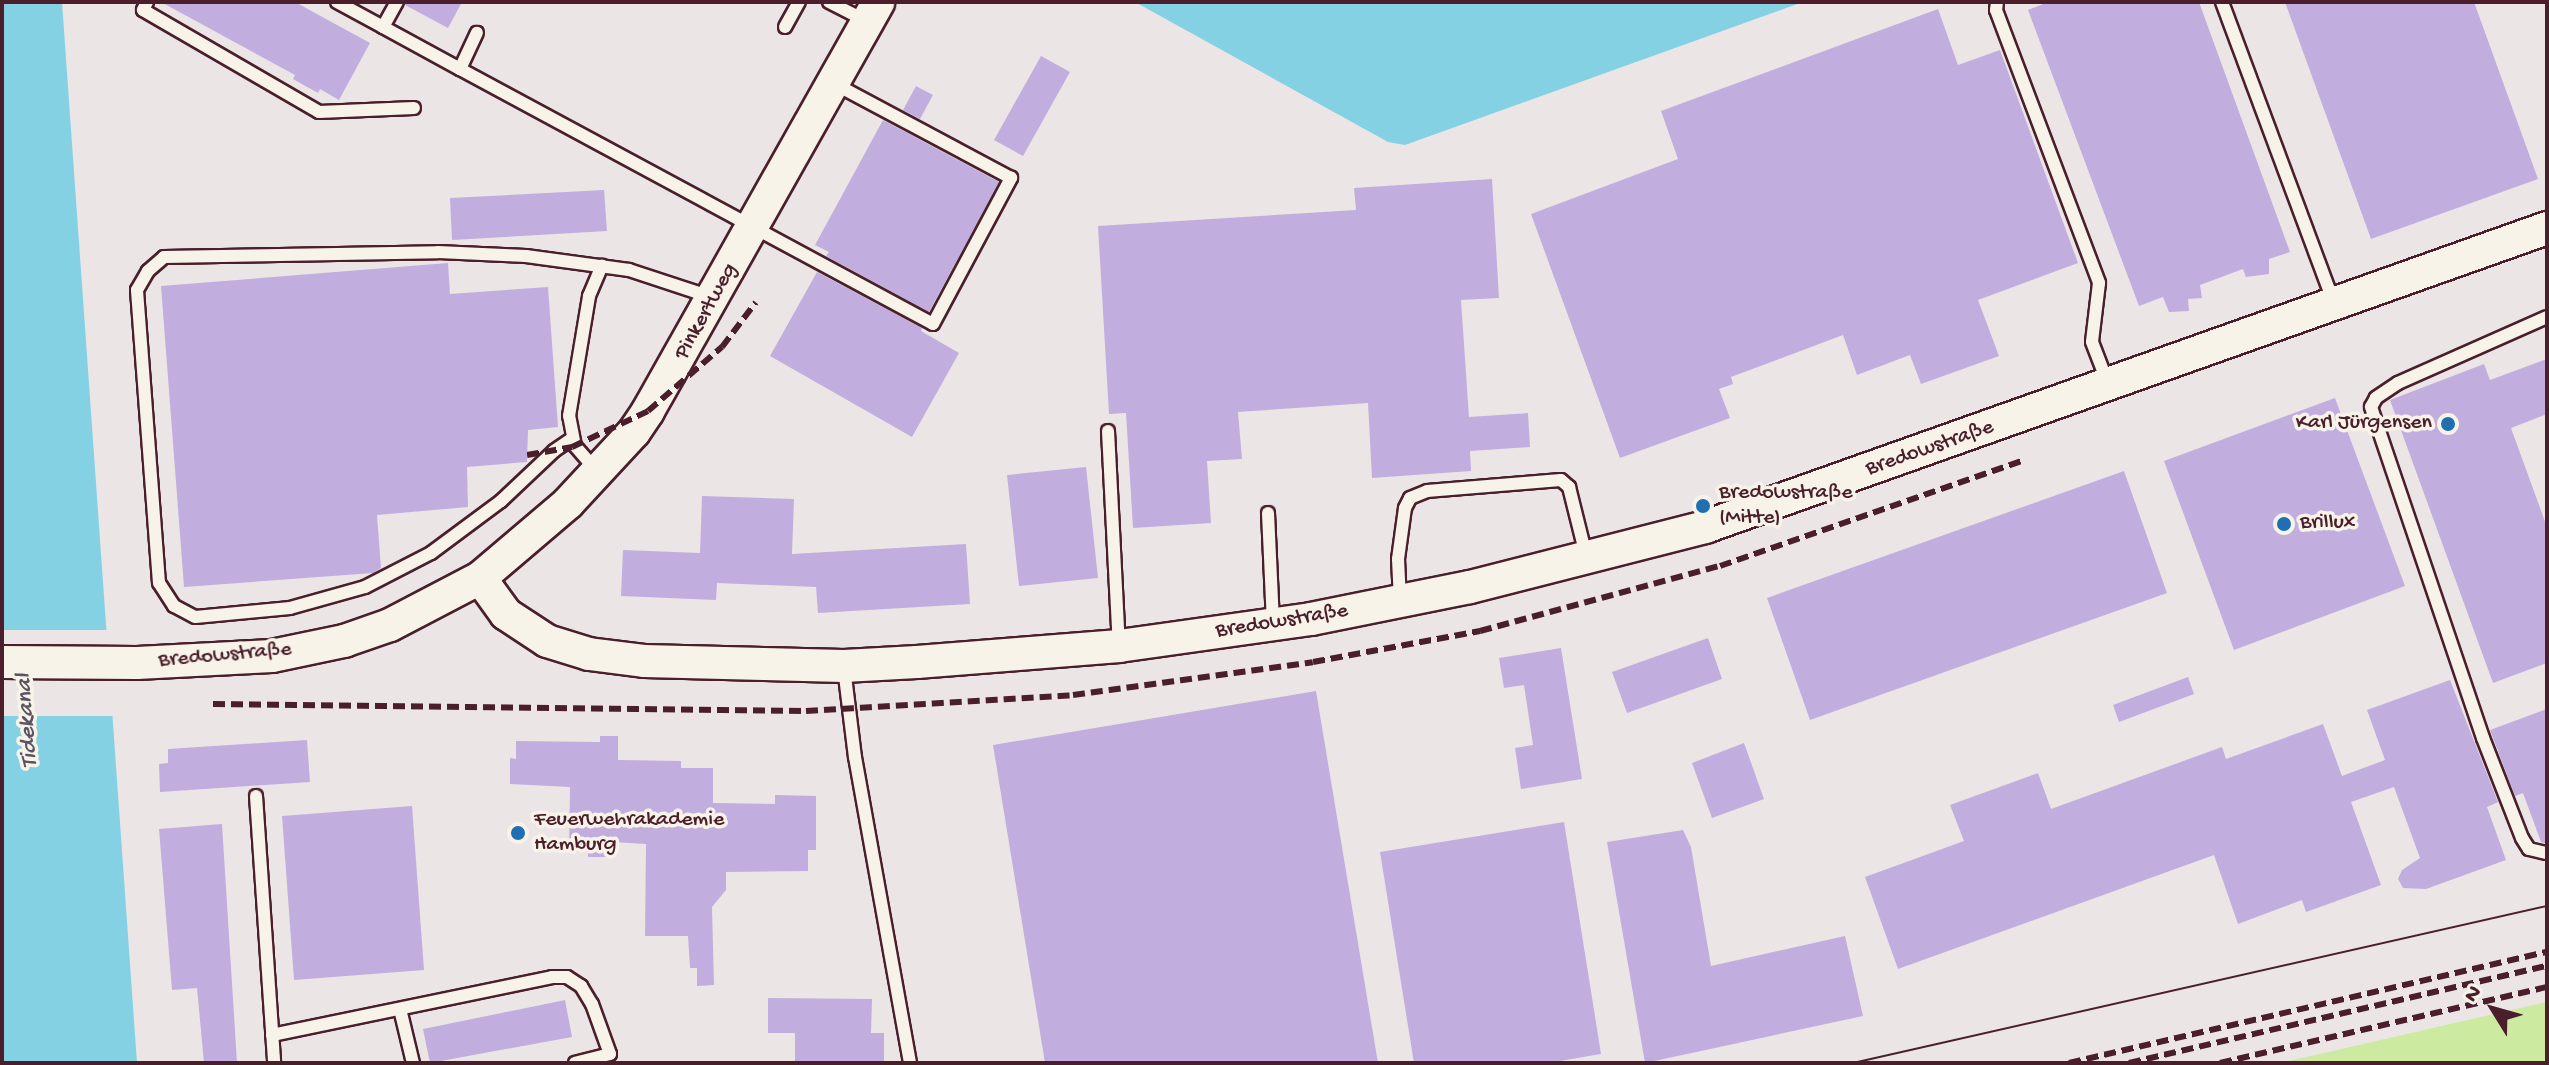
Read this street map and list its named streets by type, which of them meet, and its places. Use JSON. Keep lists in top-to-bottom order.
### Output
{
  "streets": {
    "street": ["Pinkertweg", "Bredowstraße"]
  },
  "crossings": [
    ["Pinkertweg", "Bredowstraße"]
  ],
  "water": ["Tidekanal"],
  "places": [
    "Karl Jürgensen",
    "Bredowstraße (Mitte)",
    "Brillux",
    "Feuerwehrakademie Hamburg"
  ],
  "north": "top left"
}
